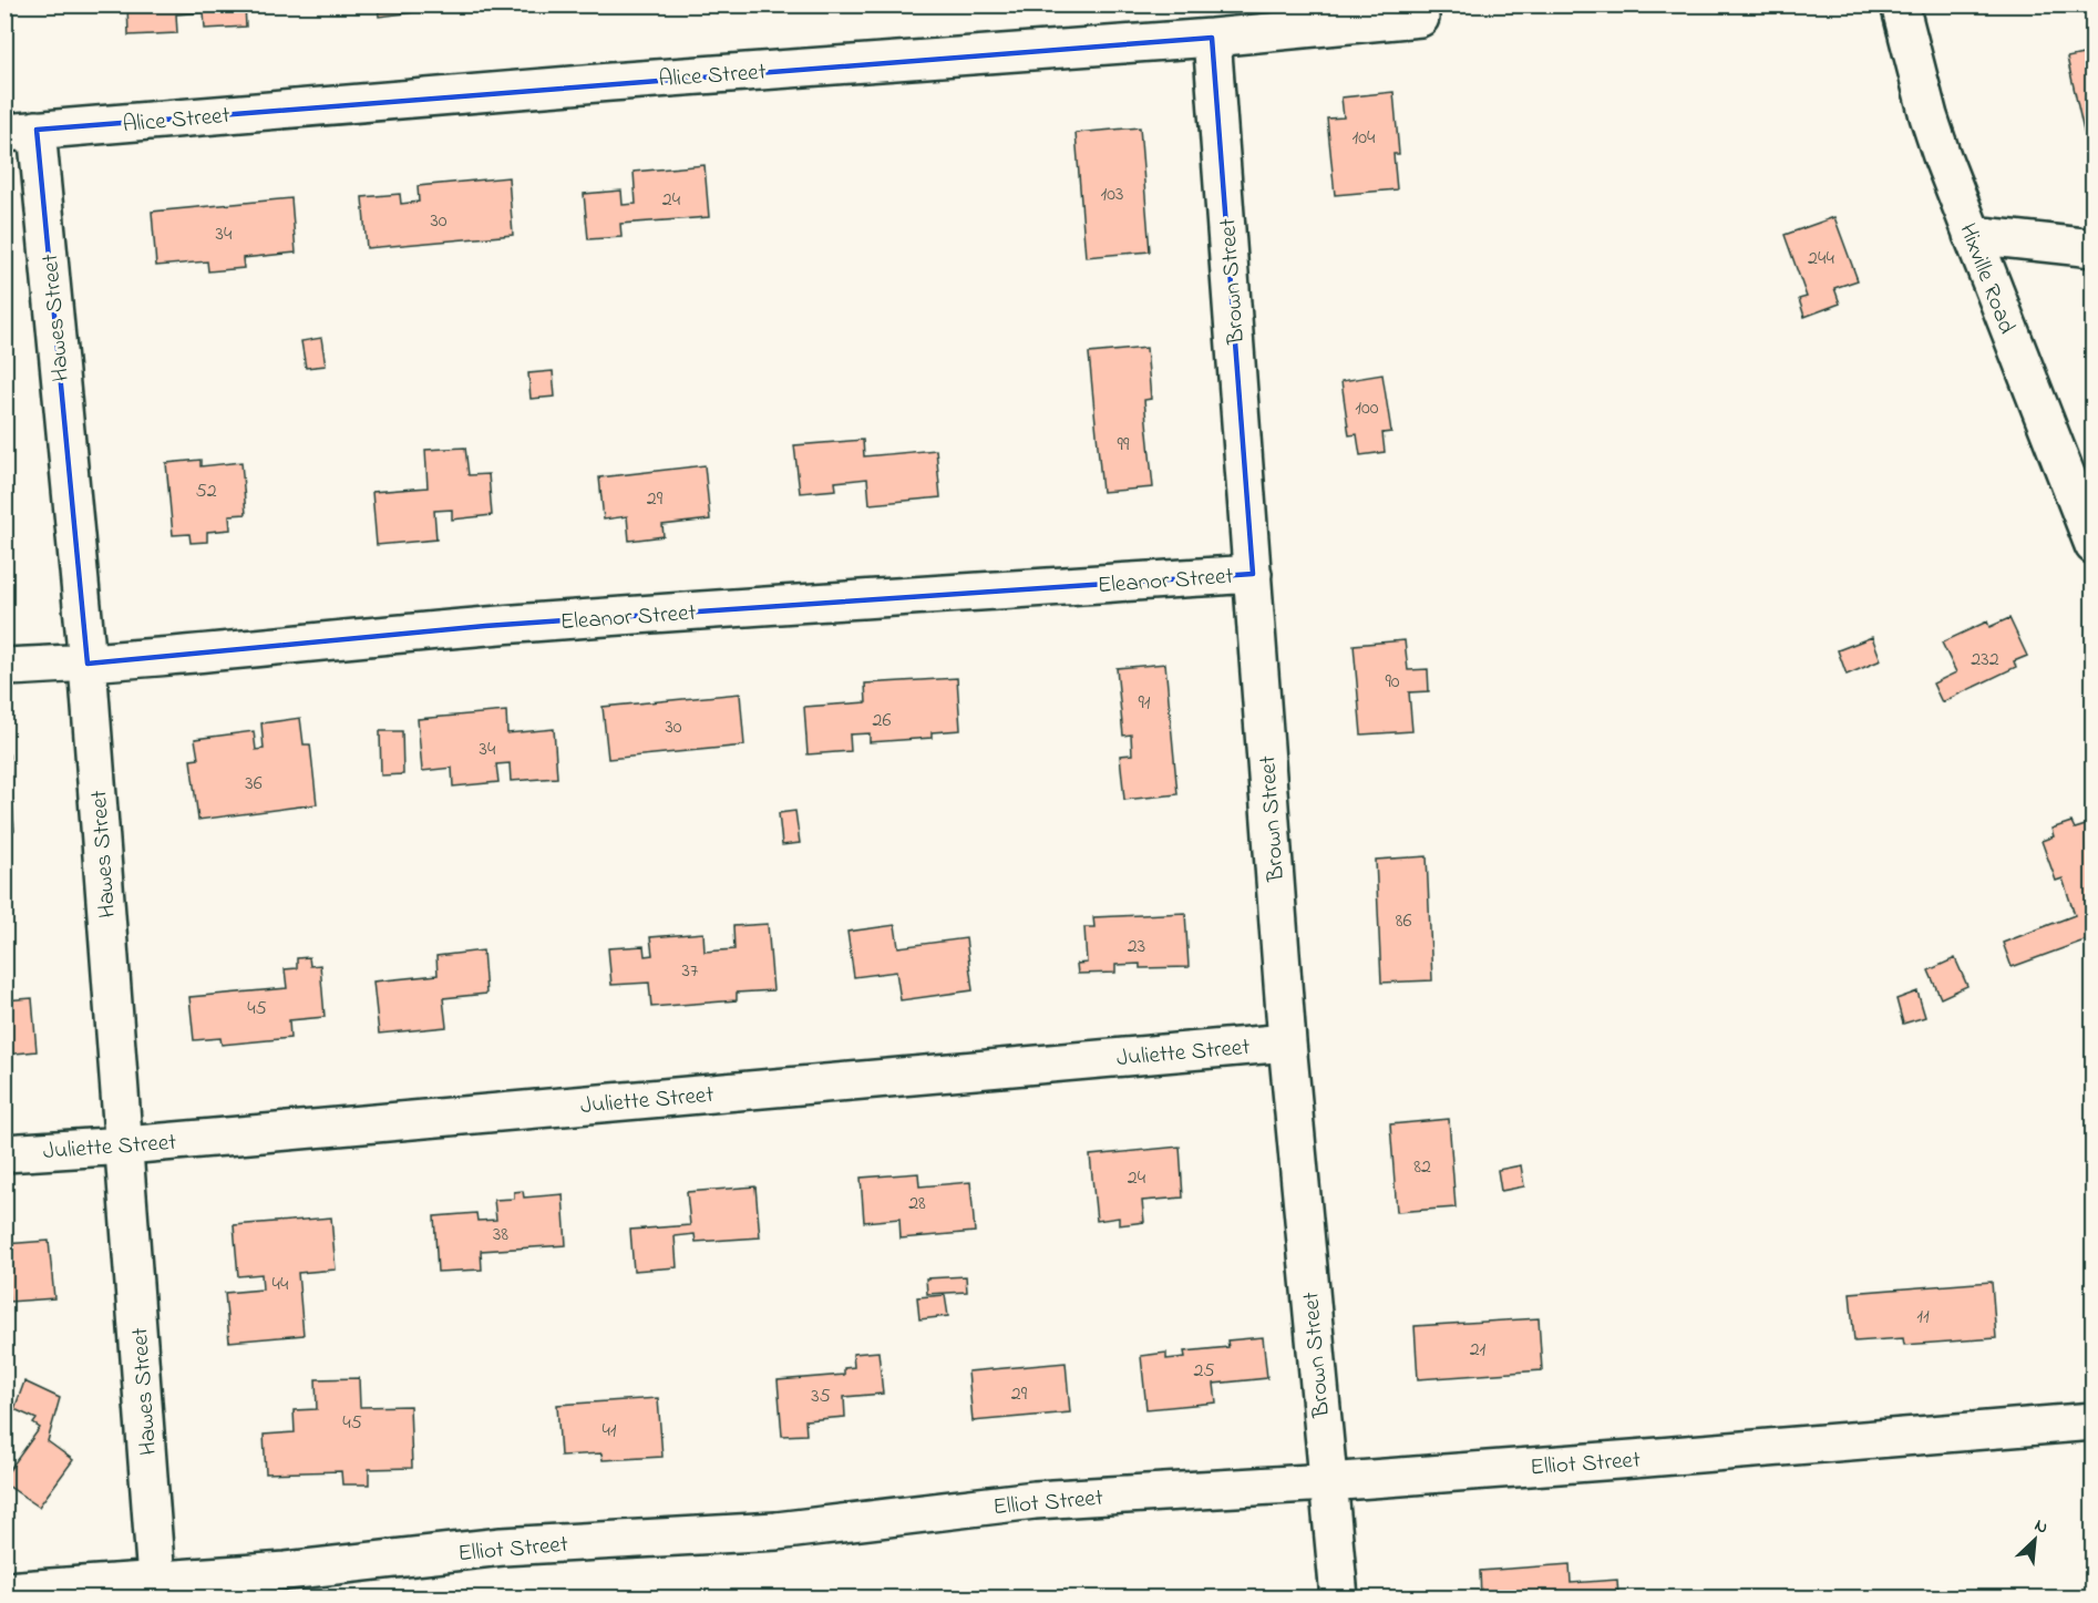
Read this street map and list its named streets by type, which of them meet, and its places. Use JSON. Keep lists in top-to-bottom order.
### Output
{
  "streets": {
    "street": [
      "Alice Street",
      "Hixville Road",
      "Brown Street",
      "Hawes Street",
      "Eleanor Street",
      "Juliette Street",
      "Elliot Street"
    ]
  },
  "crossings": [
    ["Alice Street", "Brown Street"],
    ["Alice Street", "Hawes Street"],
    ["Brown Street", "Eleanor Street"],
    ["Brown Street", "Juliette Street"],
    ["Brown Street", "Elliot Street"],
    ["Hawes Street", "Eleanor Street"],
    ["Hawes Street", "Juliette Street"],
    ["Hawes Street", "Elliot Street"]
  ],
  "house_numbers": [
    "104",
    "103",
    "24",
    "30",
    "34",
    "244",
    "100",
    "99",
    "52",
    "29",
    "232",
    "90",
    "91",
    "26",
    "30",
    "34",
    "36",
    "86",
    "23",
    "37",
    "45",
    "82",
    "24",
    "28",
    "38",
    "44",
    "11",
    "21",
    "25",
    "29",
    "35",
    "45",
    "41"
  ],
  "north": "top right"
}
